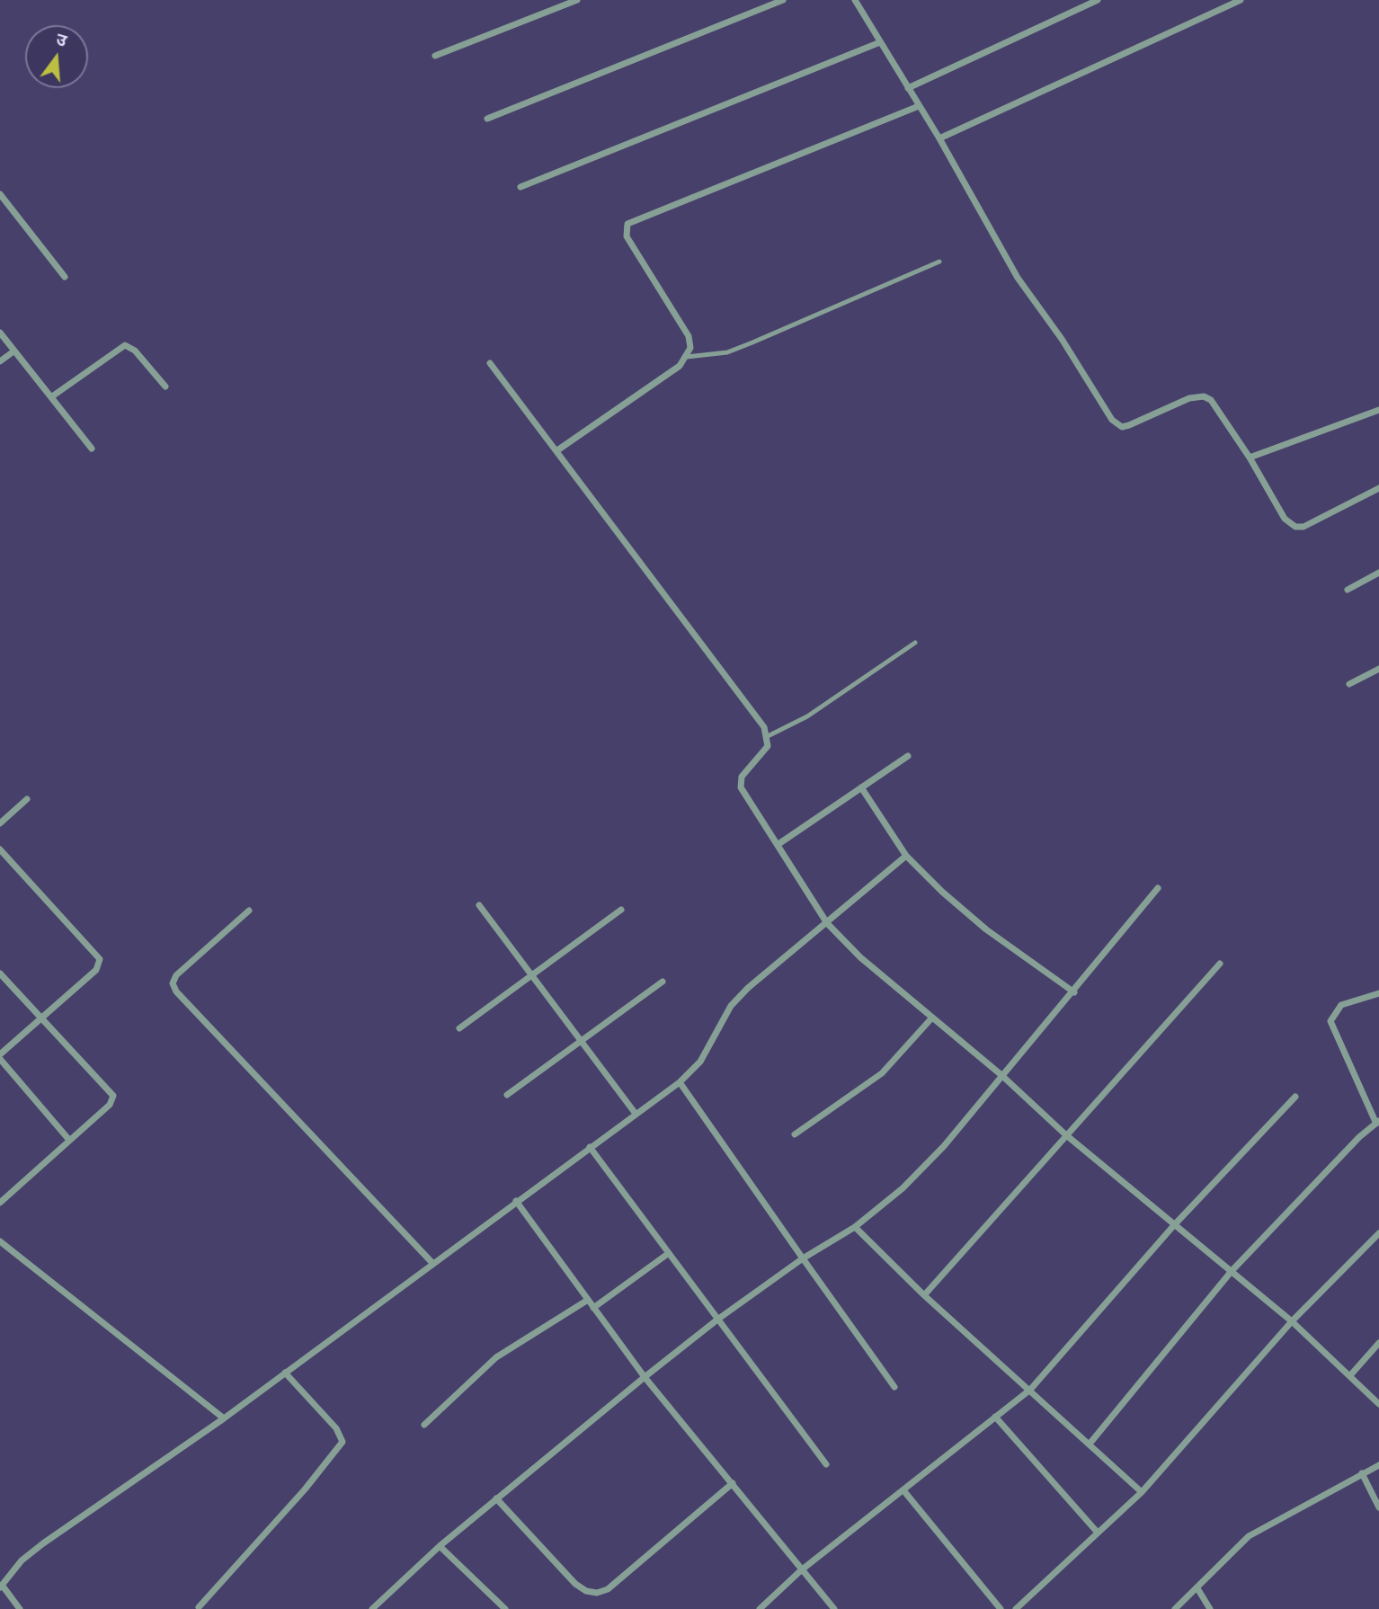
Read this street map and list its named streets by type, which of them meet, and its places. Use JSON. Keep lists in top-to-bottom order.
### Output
{
  "north": "top"
}
